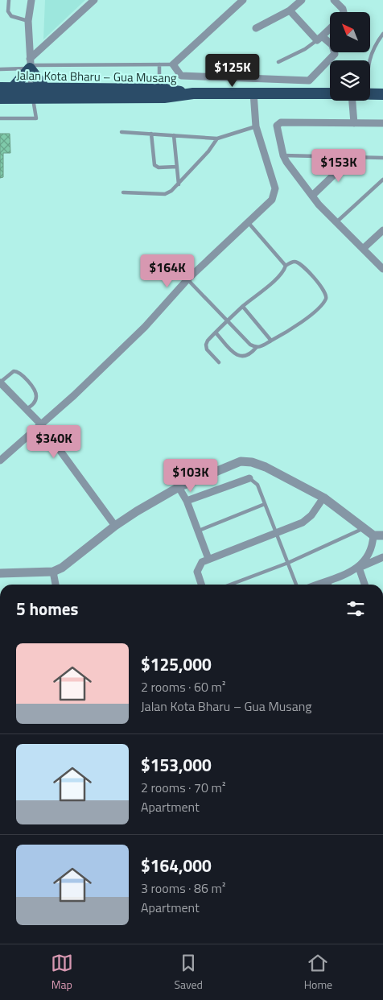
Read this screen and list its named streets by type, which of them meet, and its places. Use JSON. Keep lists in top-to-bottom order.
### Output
{
  "streets": {
    "highway": ["Jalan Kota Bharu – Gua Musang"]
  },
  "north": "top left",
  "page": {
    "price": [
      "$125K",
      "$153K",
      "$164K",
      "$340K",
      "$103K"
    ],
    "heading": "5 homes",
    "list": [
      {
        "name": "$125,000",
        "note": "2 rooms · 60 m² · Jalan Kota Bharu – Gua Musang"
      },
      {
        "name": "$153,000",
        "note": "2 rooms · 70 m² · Apartment"
      },
      {
        "name": "$164,000",
        "note": "3 rooms · 86 m² · Apartment"
      }
    ],
    "tabs": ["Map", "Saved", "Home"]
  }
}
